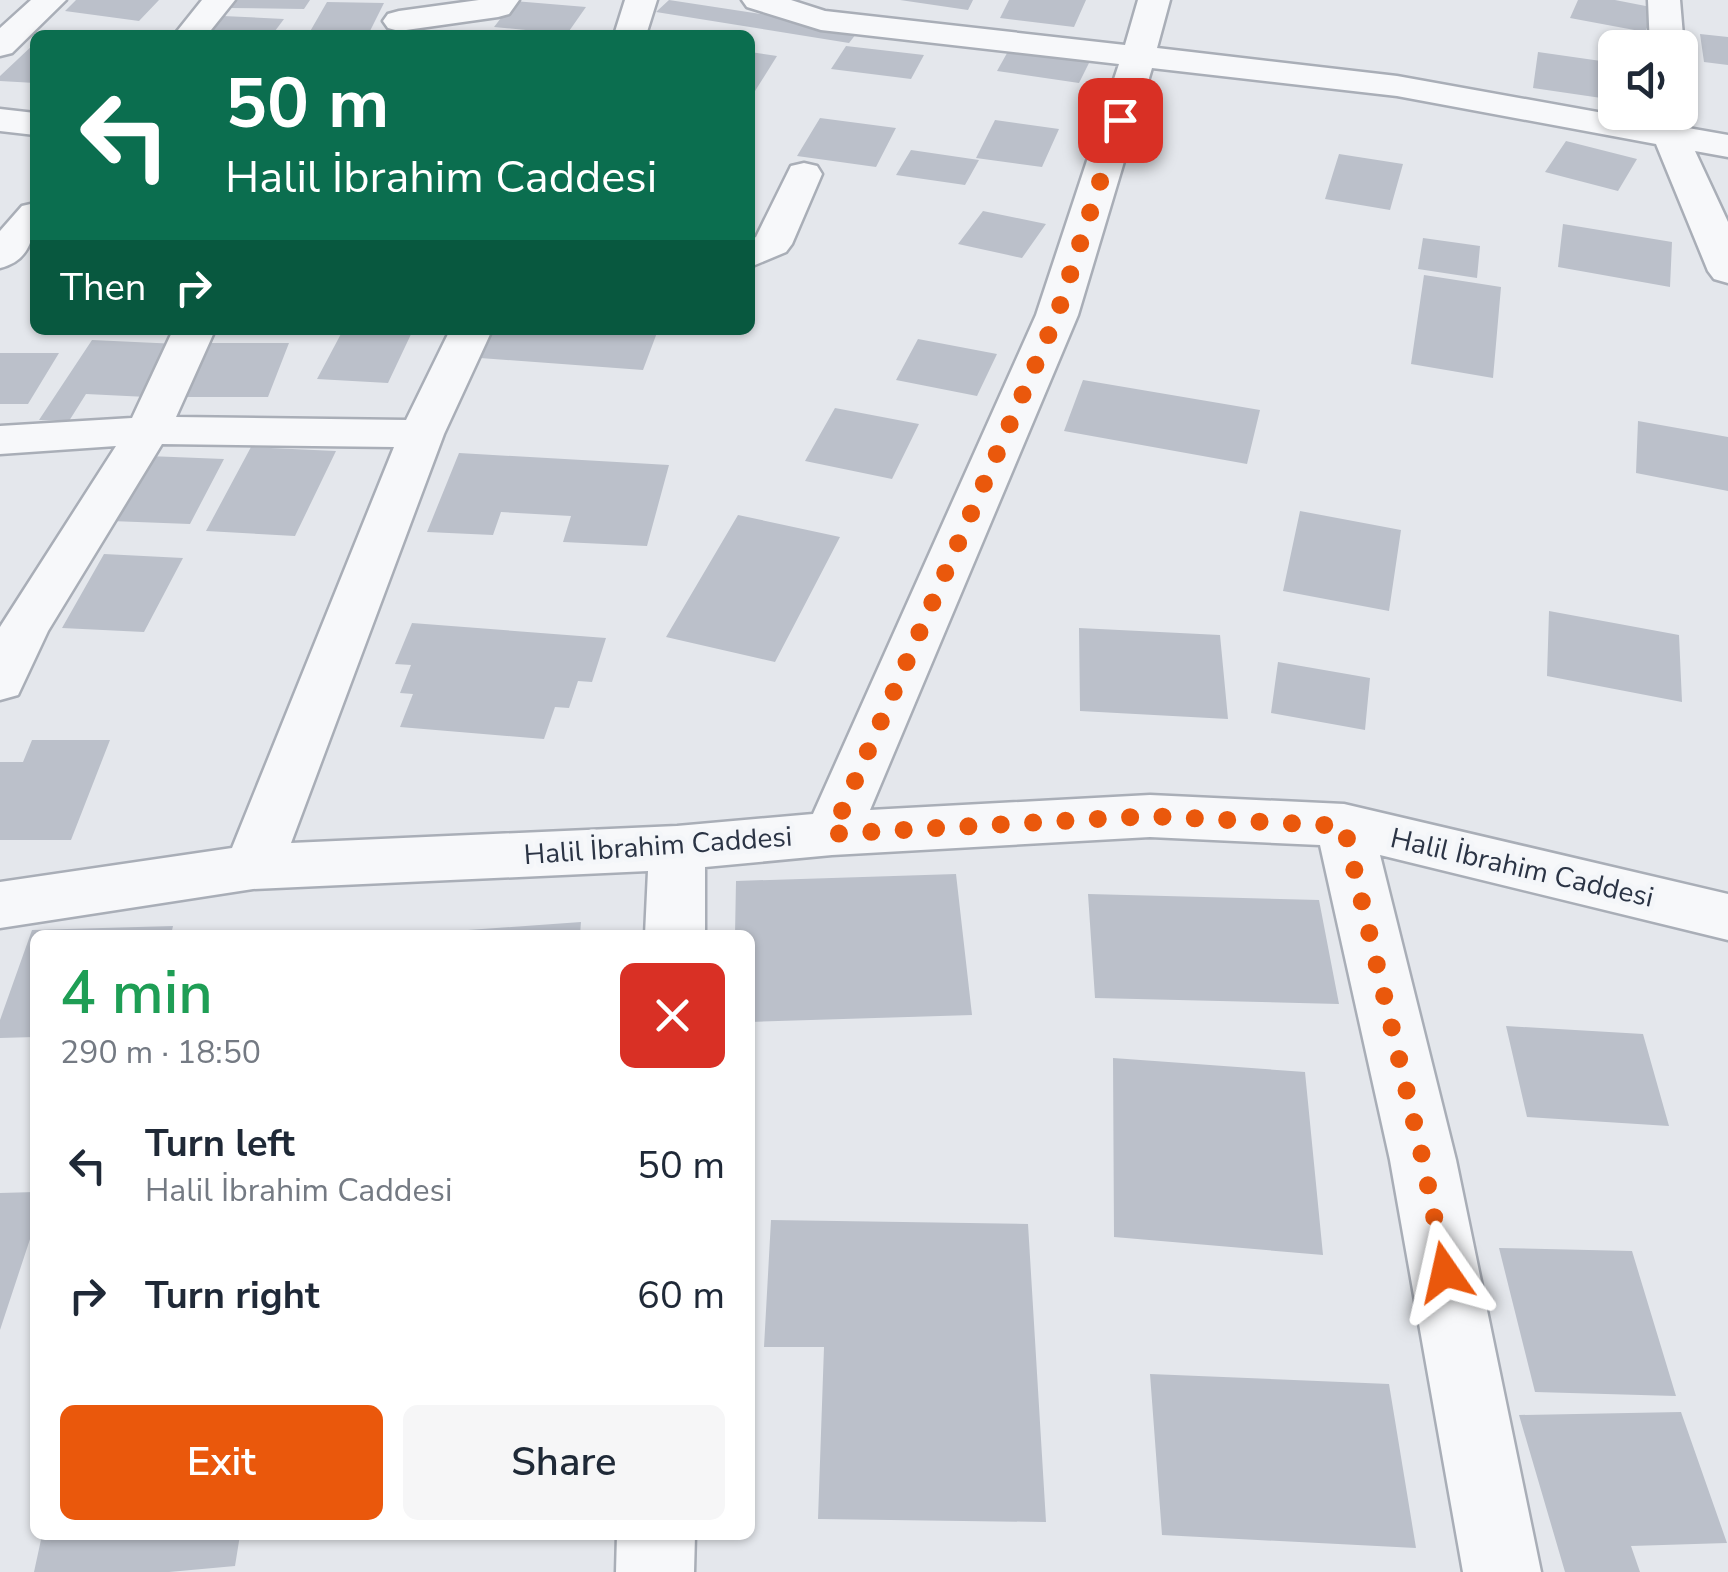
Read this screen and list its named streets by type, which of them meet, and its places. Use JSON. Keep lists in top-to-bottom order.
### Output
{
  "streets": {
    "street": ["Halil İbrahim Caddesi"]
  },
  "page": {
    "turn": ["50 m", "Halil İbrahim Caddesi"],
    "then": "Then",
    "heading": ["4 min", "290 m · 18:50"],
    "list": [
      {
        "name": "Turn left",
        "note": "Halil İbrahim Caddesi",
        "value": "50 m"
      },
      {
        "name": "Turn right",
        "value": "60 m"
      }
    ],
    "buttons": ["Exit", "Share"]
  }
}
